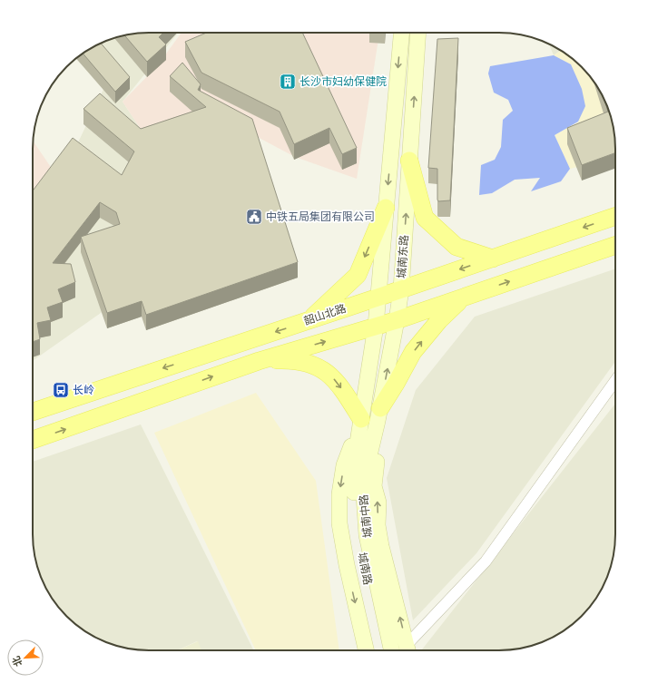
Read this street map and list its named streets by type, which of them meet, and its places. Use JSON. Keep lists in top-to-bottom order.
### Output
{
  "streets": {
    "main road": [
      "城南东路",
      "韶山北路",
      "城南中路",
      "城南路"
    ]
  },
  "crossings": [
    ["城南东路", "韶山北路"],
    ["城南东路", "城南中路"],
    ["城南东路", "城南路"],
    ["城南中路", "城南路"]
  ],
  "places": {
    "building": ["长沙市妇幼保健院"],
    "public building": ["中铁五局集团有限公司"],
    "bus stop": ["长岭"]
  },
  "north": "bottom left"
}
